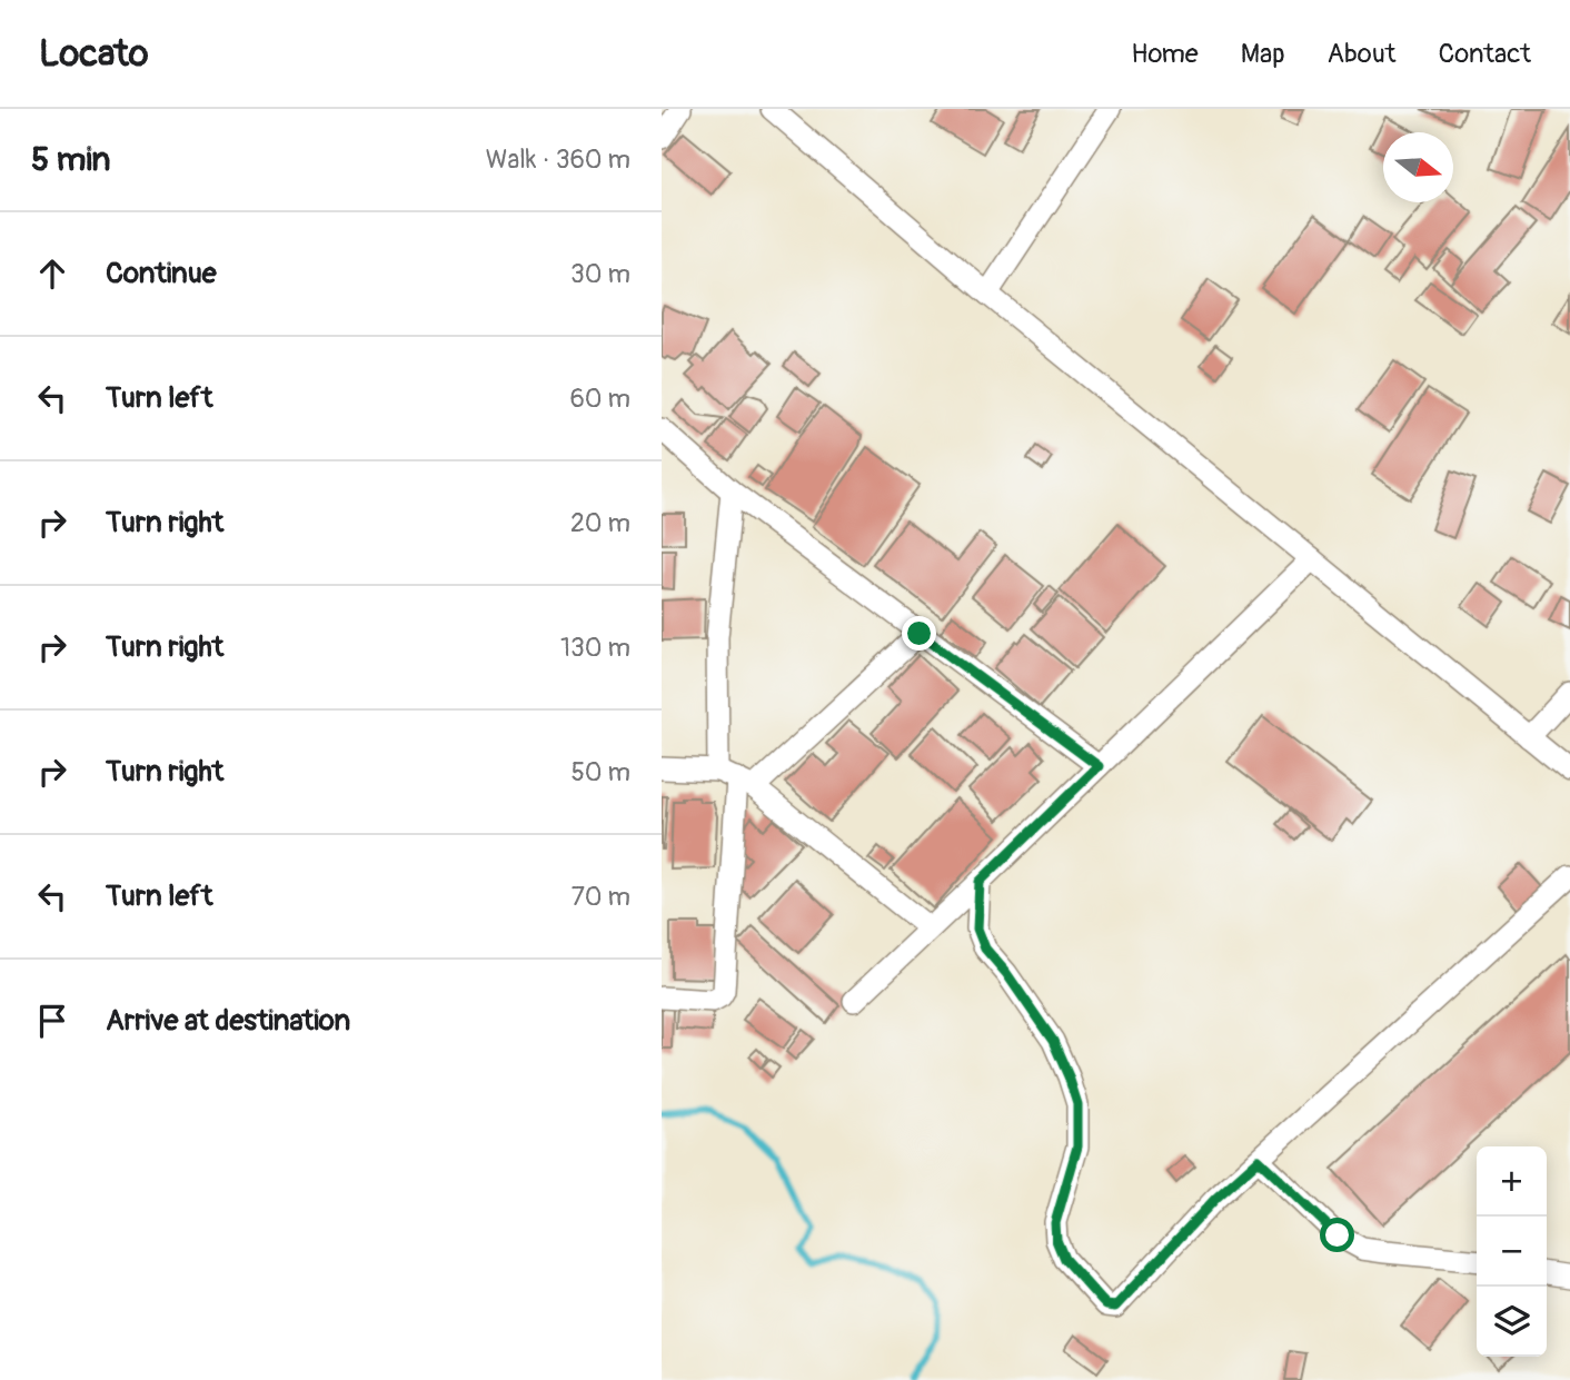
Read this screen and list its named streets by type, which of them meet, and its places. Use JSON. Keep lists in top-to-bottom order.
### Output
{
  "north": "right",
  "page": {
    "header": "Locato",
    "nav": [
      "Home",
      "Map",
      "About",
      "Contact"
    ],
    "heading": ["5 min", "Walk · 360 m"],
    "list": [
      ["Continue", "30 m"],
      ["Turn left", "60 m"],
      ["Turn right", "20 m"],
      ["Turn right", "130 m"],
      ["Turn right", "50 m"],
      ["Turn left", "70 m"],
      "Arrive at destination"
    ],
    "map_buttons": ["+", "−"]
  }
}
